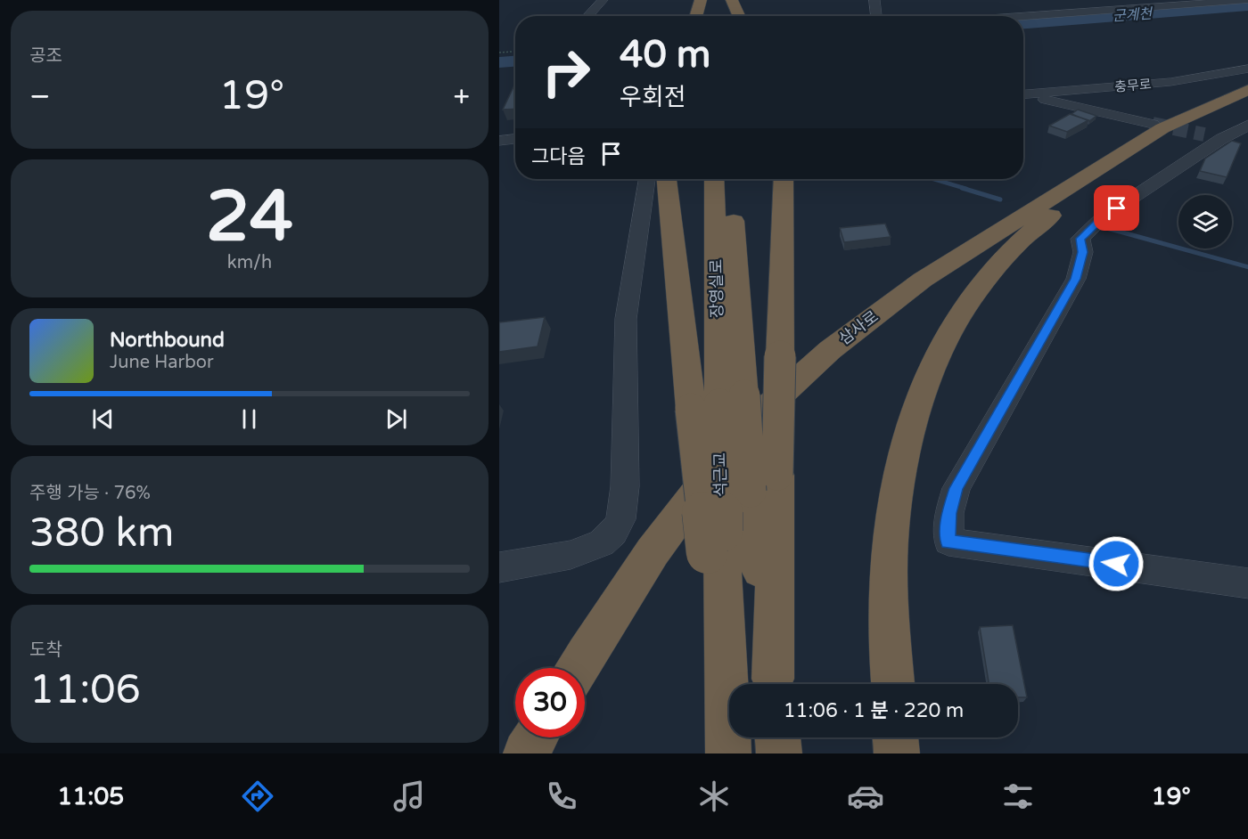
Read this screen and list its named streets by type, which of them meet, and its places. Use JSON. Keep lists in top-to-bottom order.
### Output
{
  "streets": {
    "highway": ["장영실로", "삼사로", "석근교"],
    "street": ["충무로"]
  },
  "crossings": [
    ["장영실로", "석근교"]
  ],
  "water": ["군계천"],
  "page": {
    "tile": [
      "공조",
      ["24", "km/h"],
      ["주행 가능 · 76%", "380 km"],
      ["도착", "11:06"]
    ],
    "turn": ["40 m", "우회전"],
    "heat": ["−", "19°", "+"],
    "then": "그다음",
    "song": ["Northbound", "June Harbor"],
    "limit": "30",
    "trip": "11:06 · 1 분 · 220 m",
    "tabs": ["11:05", "19°"]
  }
}
